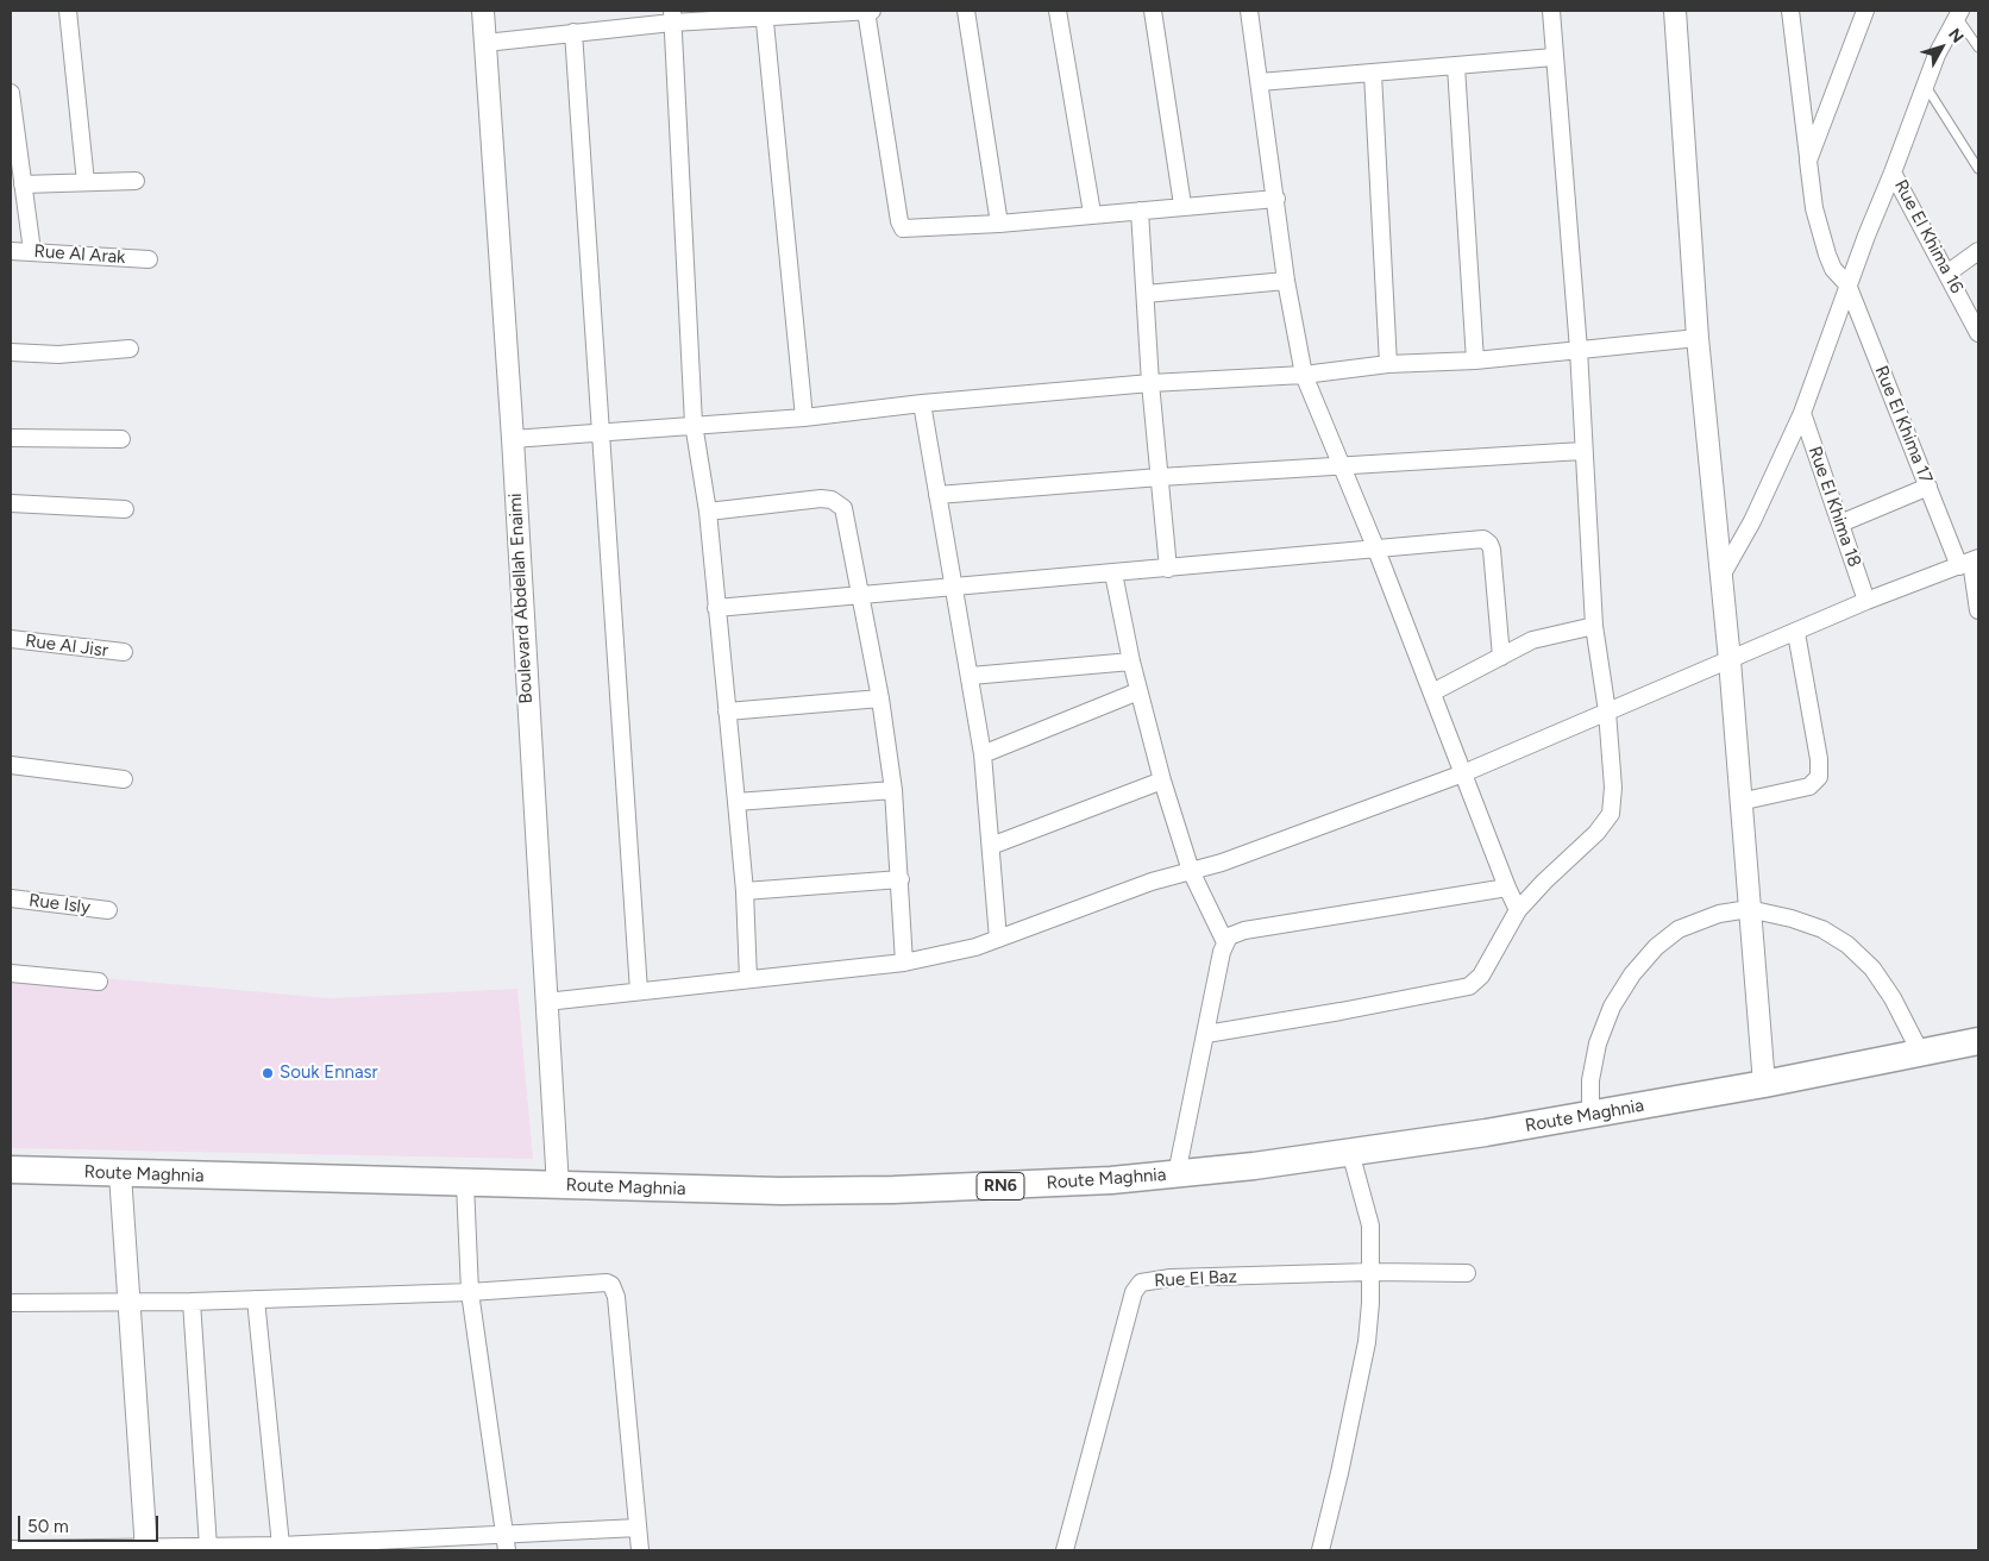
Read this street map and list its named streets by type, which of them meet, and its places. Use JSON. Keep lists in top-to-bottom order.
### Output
{
  "streets": {
    "main road": ["Route Maghnia", "RN6"],
    "street": [
      "Rue El Khima 16",
      "Rue Al Arak",
      "Rue El Khima 17",
      "Rue El Khima 18",
      "Boulevard Abdellah Enaimi",
      "Rue Al Jisr",
      "Rue Isly",
      "Rue El Baz"
    ]
  },
  "crossings": [
    ["Boulevard Abdellah Enaimi", "Route Maghnia"]
  ],
  "places": ["Souk Ennasr"],
  "scale_bar": "50 m",
  "north": "top right"
}
